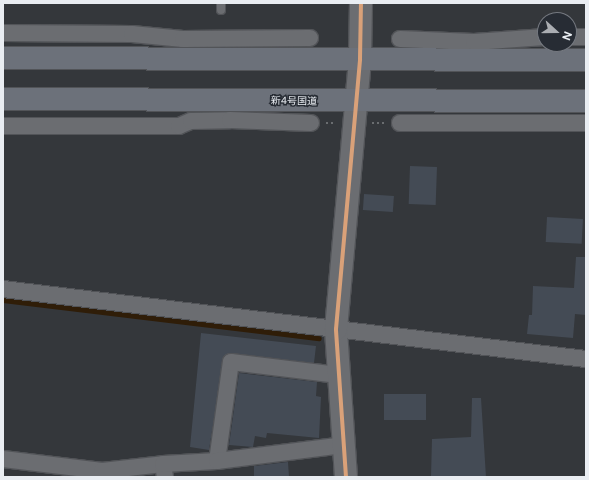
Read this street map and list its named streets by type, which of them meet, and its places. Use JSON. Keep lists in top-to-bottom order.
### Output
{
  "streets": {
    "highway": ["新4号国道"]
  },
  "north": "right"
}
